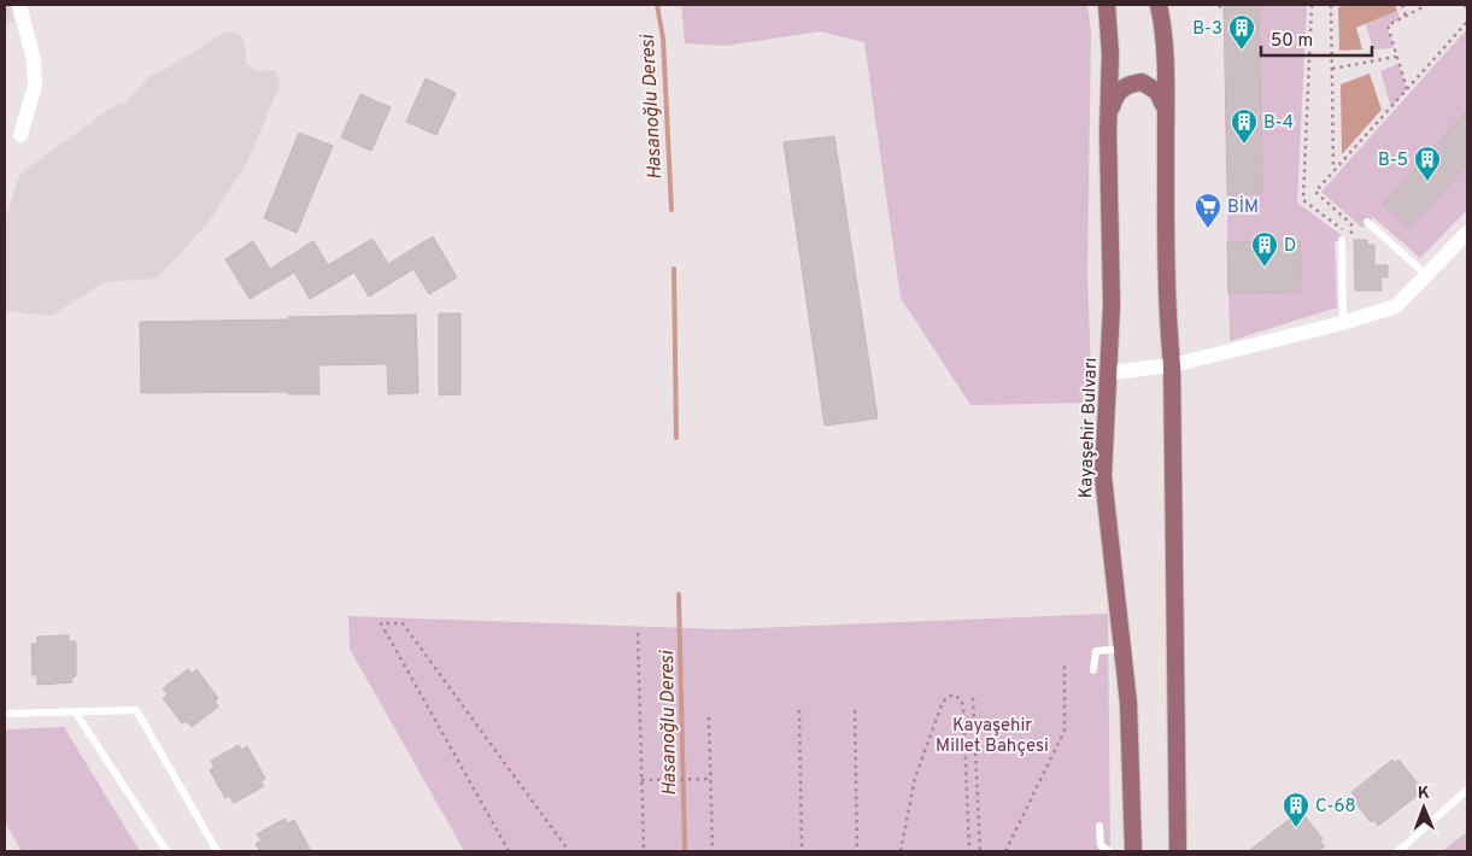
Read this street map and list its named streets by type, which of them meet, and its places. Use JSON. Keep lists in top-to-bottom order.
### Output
{
  "streets": {
    "main road": ["Kayaşehir Bulvarı"]
  },
  "water": ["Hasanoğlu Deresi"],
  "parks": ["Kayaşehir Millet Bahçesi"],
  "places": {
    "building": [
      "B-3",
      "B-4",
      "B-5",
      "D",
      "C-68"
    ],
    "supermarket": ["BİM"]
  },
  "scale_bar": "50 m",
  "north": "top"
}
